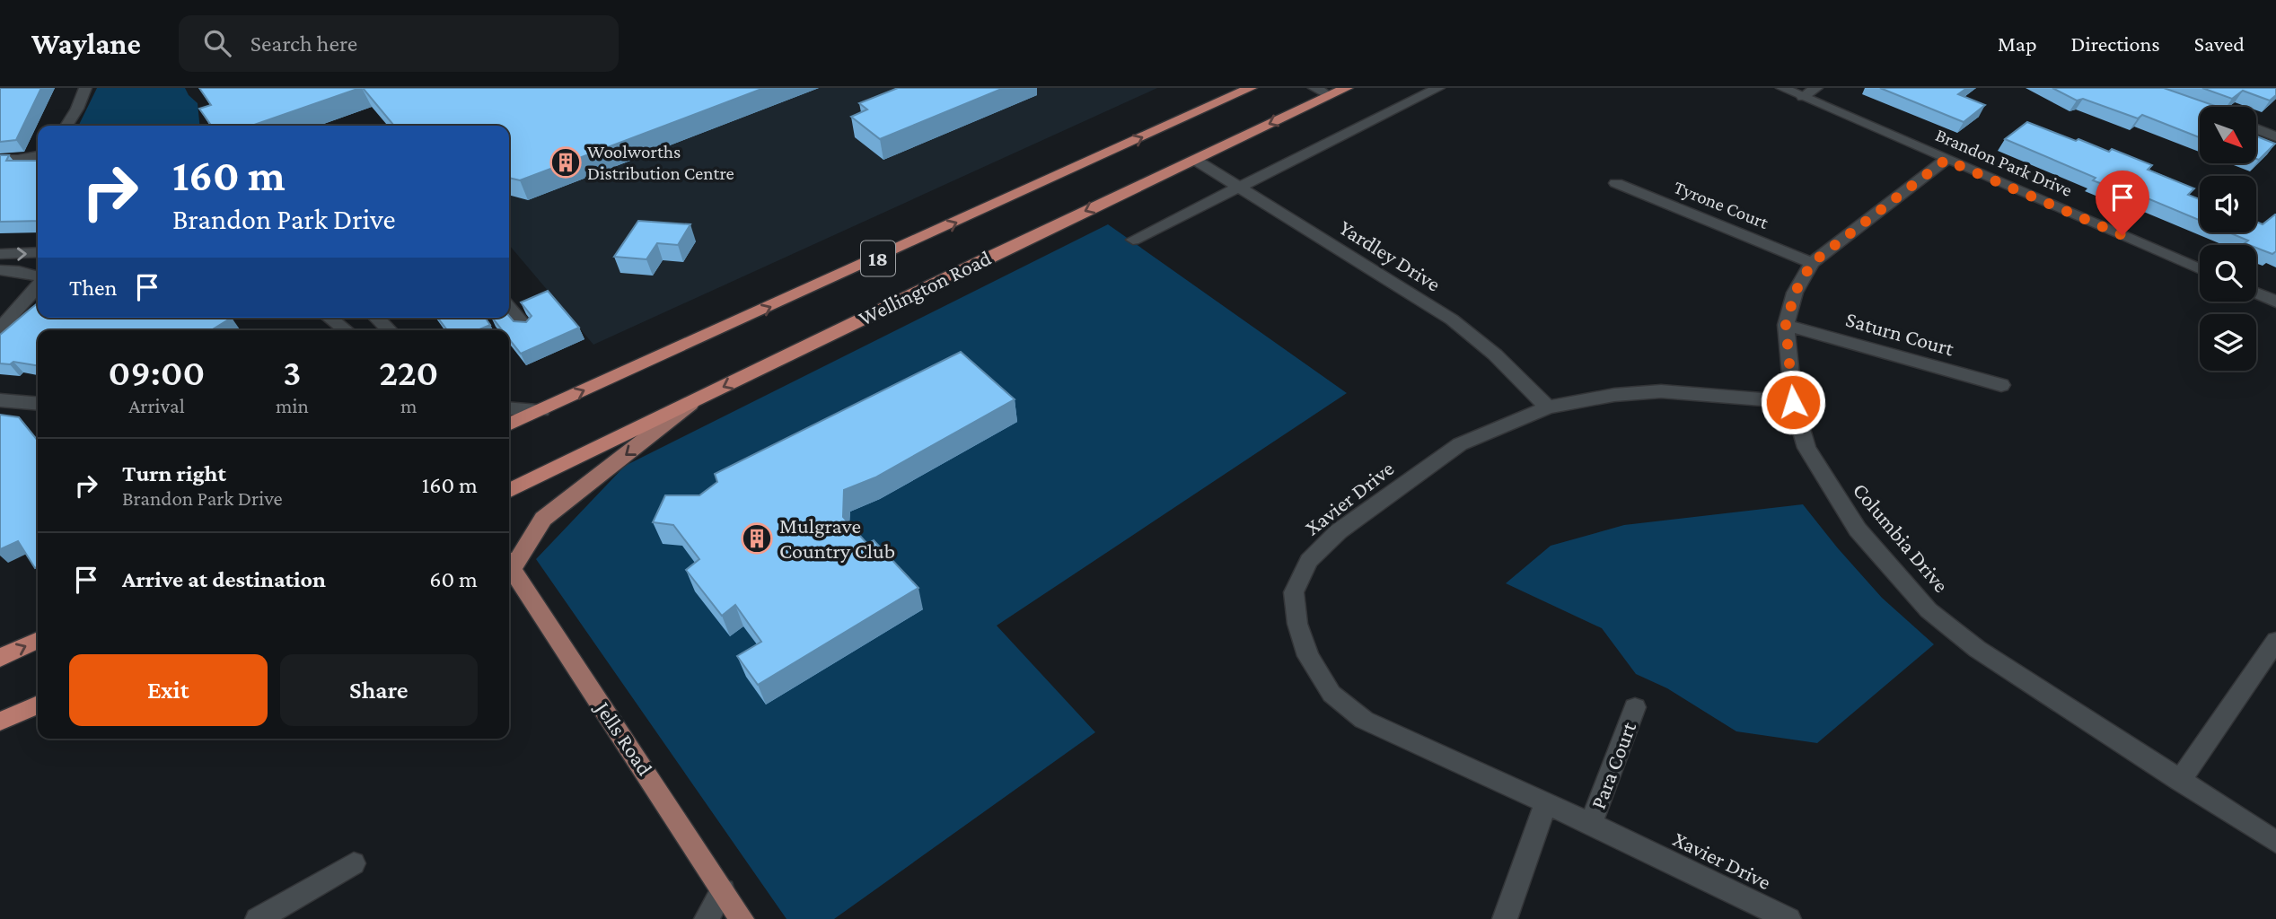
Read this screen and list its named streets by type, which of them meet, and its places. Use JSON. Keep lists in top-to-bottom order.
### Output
{
  "streets": {
    "highway": ["18", "Wellington Road"],
    "main road": ["Jells Road"],
    "street": [
      "Brandon Park Drive",
      "Tyrone Court",
      "Yardley Drive",
      "Saturn Court",
      "Xavier Drive",
      "Columbia Drive",
      "Para Court"
    ]
  },
  "crossings": [
    ["Brandon Park Drive", "Columbia Drive"],
    ["Tyrone Court", "Columbia Drive"],
    ["Yardley Drive", "Wellington Road"],
    ["Yardley Drive", "Xavier Drive"],
    ["Saturn Court", "Columbia Drive"],
    ["Xavier Drive", "Columbia Drive"],
    ["Xavier Drive", "Para Court"]
  ],
  "places": {
    "building": ["Woolworths Distribution Centre", "Mulgrave Country Club"]
  },
  "north": "bottom right",
  "page": {
    "header": "Waylane",
    "search": "Search here",
    "nav": ["Map", "Directions", "Saved"],
    "turn": ["160 m", "Brandon Park Drive"],
    "then": "Then",
    "eta": [
      "09:00",
      "Arrival",
      "3",
      "min",
      "220",
      "m"
    ],
    "list": [
      {
        "name": "Turn right",
        "note": "Brandon Park Drive",
        "value": "160 m"
      },
      {
        "name": "Arrive at destination",
        "value": "60 m"
      }
    ],
    "buttons": ["Exit", "Share"]
  }
}
